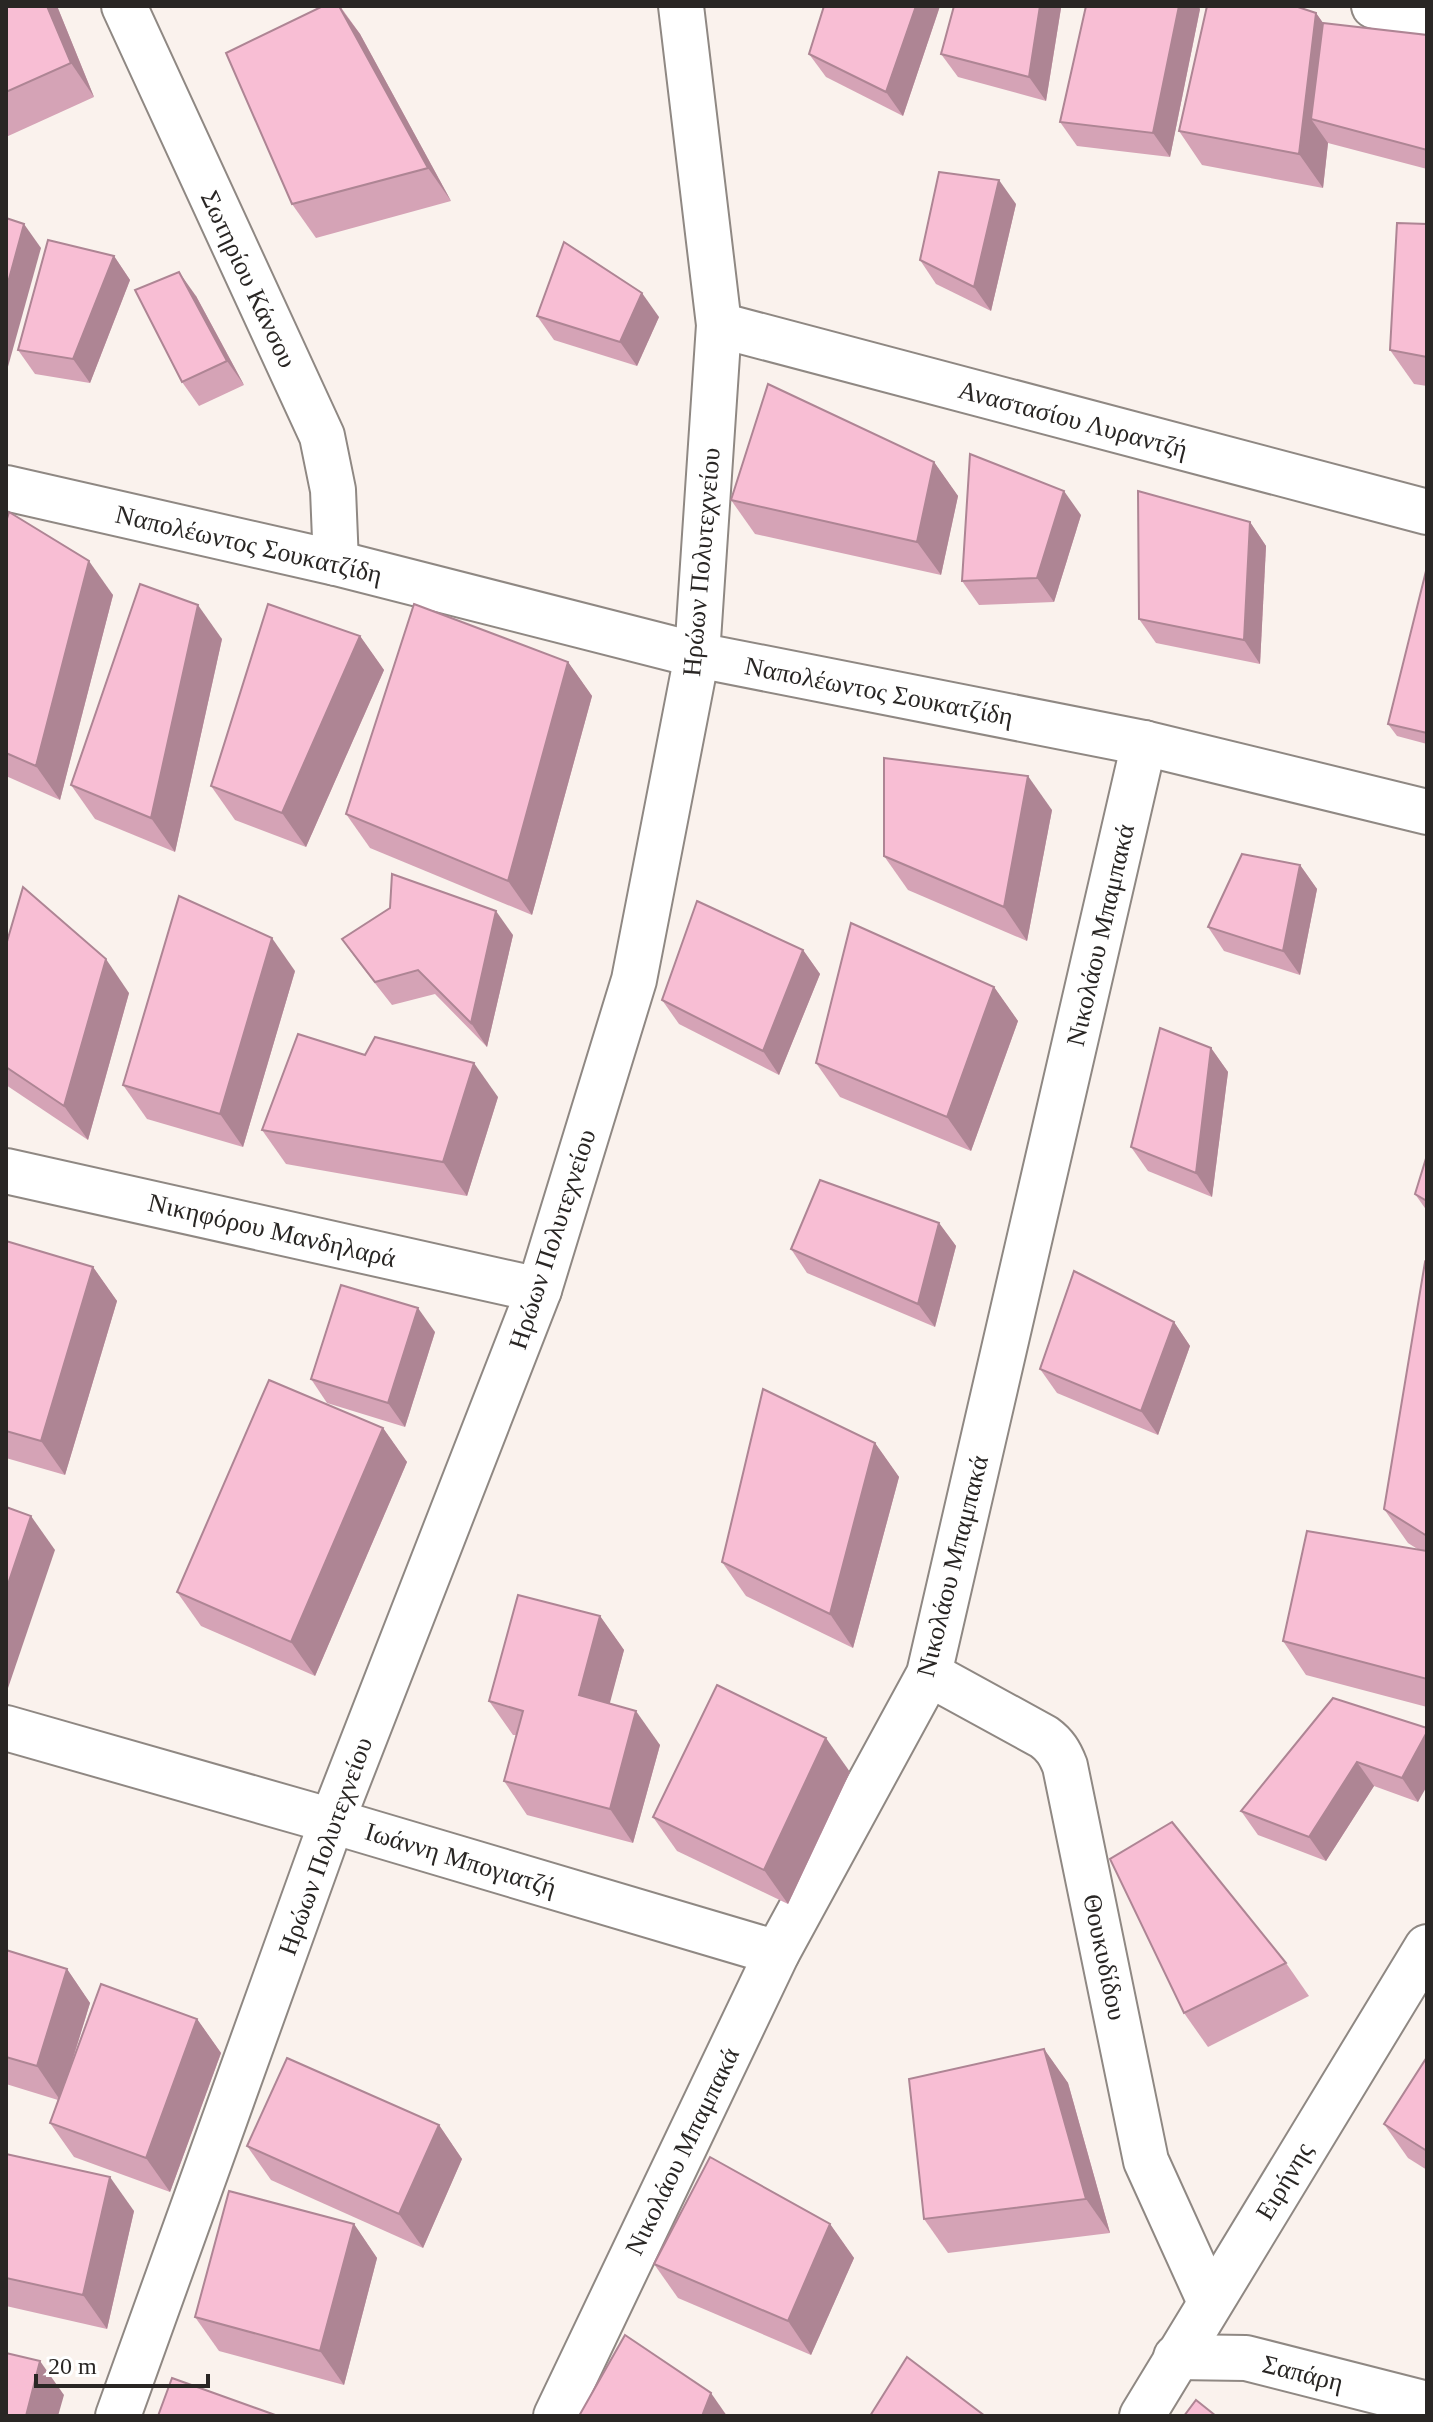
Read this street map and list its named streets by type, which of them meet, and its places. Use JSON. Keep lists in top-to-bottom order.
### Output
{
  "streets": {
    "street": [
      "Σωτηρίου Κάνσου",
      "Αναστασίου Λυραντζή",
      "Ναπολέωντος Σουκατζίδη",
      "Ηρώων Πολυτεχνείου",
      "Νικολάου Μπαμπακά",
      "Νικηφόρου Μανδηλαρά",
      "Ιωάννη Μπογιατζή",
      "Θουκυδίδου",
      "Ειρήνης",
      "Σαπάρη"
    ]
  },
  "crossings": [
    ["Σωτηρίου Κάνσου", "Ναπολέωντος Σουκατζίδη"],
    ["Αναστασίου Λυραντζή", "Ηρώων Πολυτεχνείου"],
    ["Ναπολέωντος Σουκατζίδη", "Ηρώων Πολυτεχνείου"],
    ["Ναπολέωντος Σουκατζίδη", "Νικολάου Μπαμπακά"],
    ["Ηρώων Πολυτεχνείου", "Νικηφόρου Μανδηλαρά"],
    ["Ηρώων Πολυτεχνείου", "Ιωάννη Μπογιατζή"],
    ["Νικολάου Μπαμπακά", "Ιωάννη Μπογιατζή"],
    ["Νικολάου Μπαμπακά", "Θουκυδίδου"],
    ["Θουκυδίδου", "Ειρήνης"],
    ["Ειρήνης", "Σαπάρη"]
  ],
  "scale_bar": "20 m"
}
